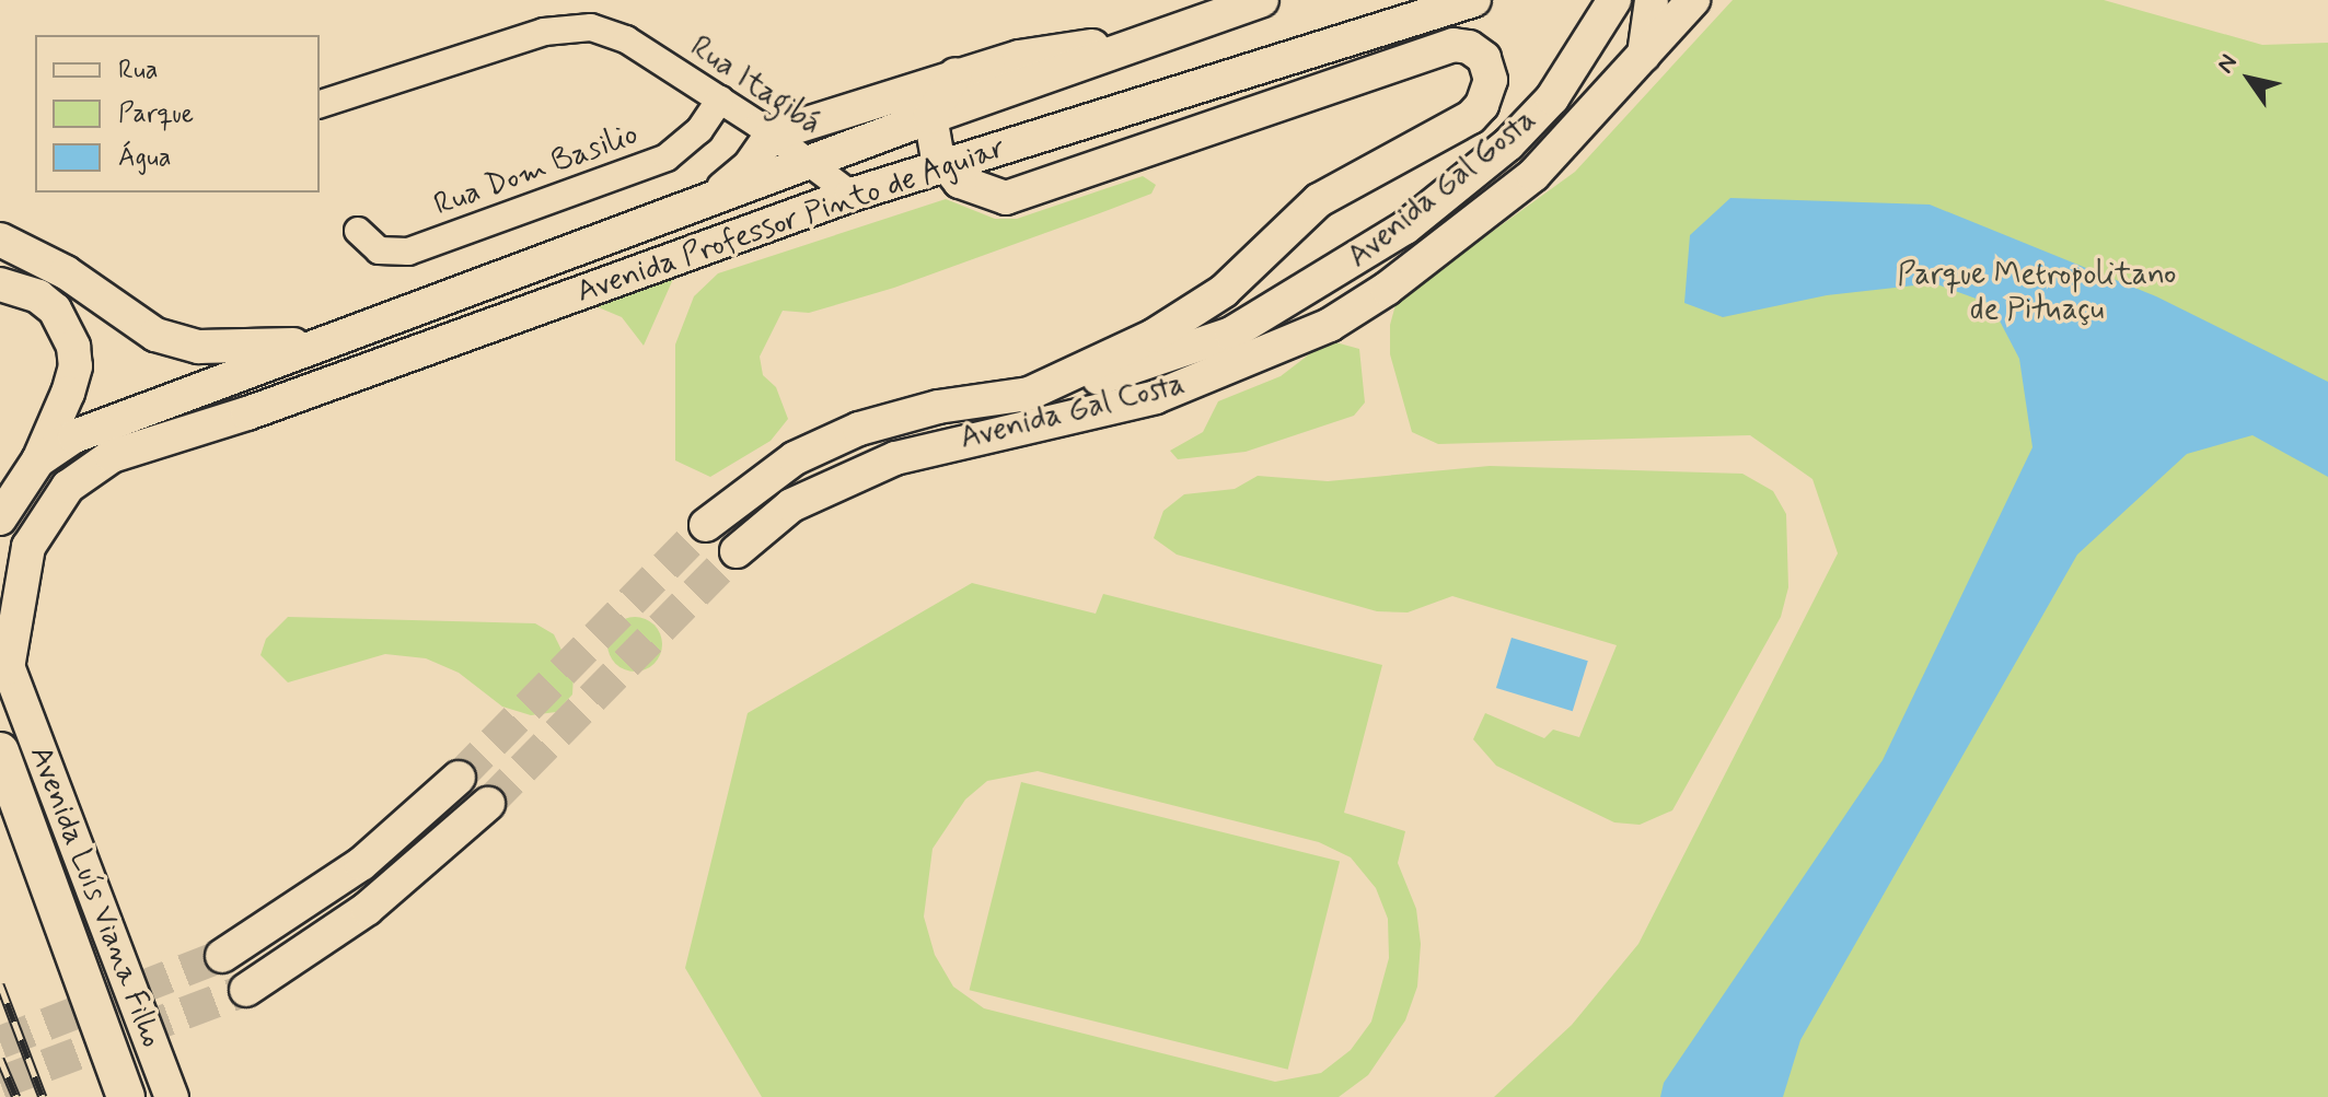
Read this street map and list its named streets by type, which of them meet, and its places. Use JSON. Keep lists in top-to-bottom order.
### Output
{
  "streets": {
    "highway": ["Avenida Luís Viana Filho"],
    "main road": ["Avenida Gal Gosta", "Avenida Professor Pinto de Aguiar", "Avenida Gal Costa"],
    "street": ["Rua Itagibá", "Rua Dom Basilio"]
  },
  "crossings": [
    ["Rua Itagibá", "Rua Dom Basilio"],
    ["Rua Itagibá", "Avenida Professor Pinto de Aguiar"],
    ["Avenida Professor Pinto de Aguiar", "Avenida Luís Viana Filho"]
  ],
  "parks": ["Parque Metropolitano de Pituaçu"],
  "legend": ["Rua", "Parque", "Água"],
  "north": "top left"
}
